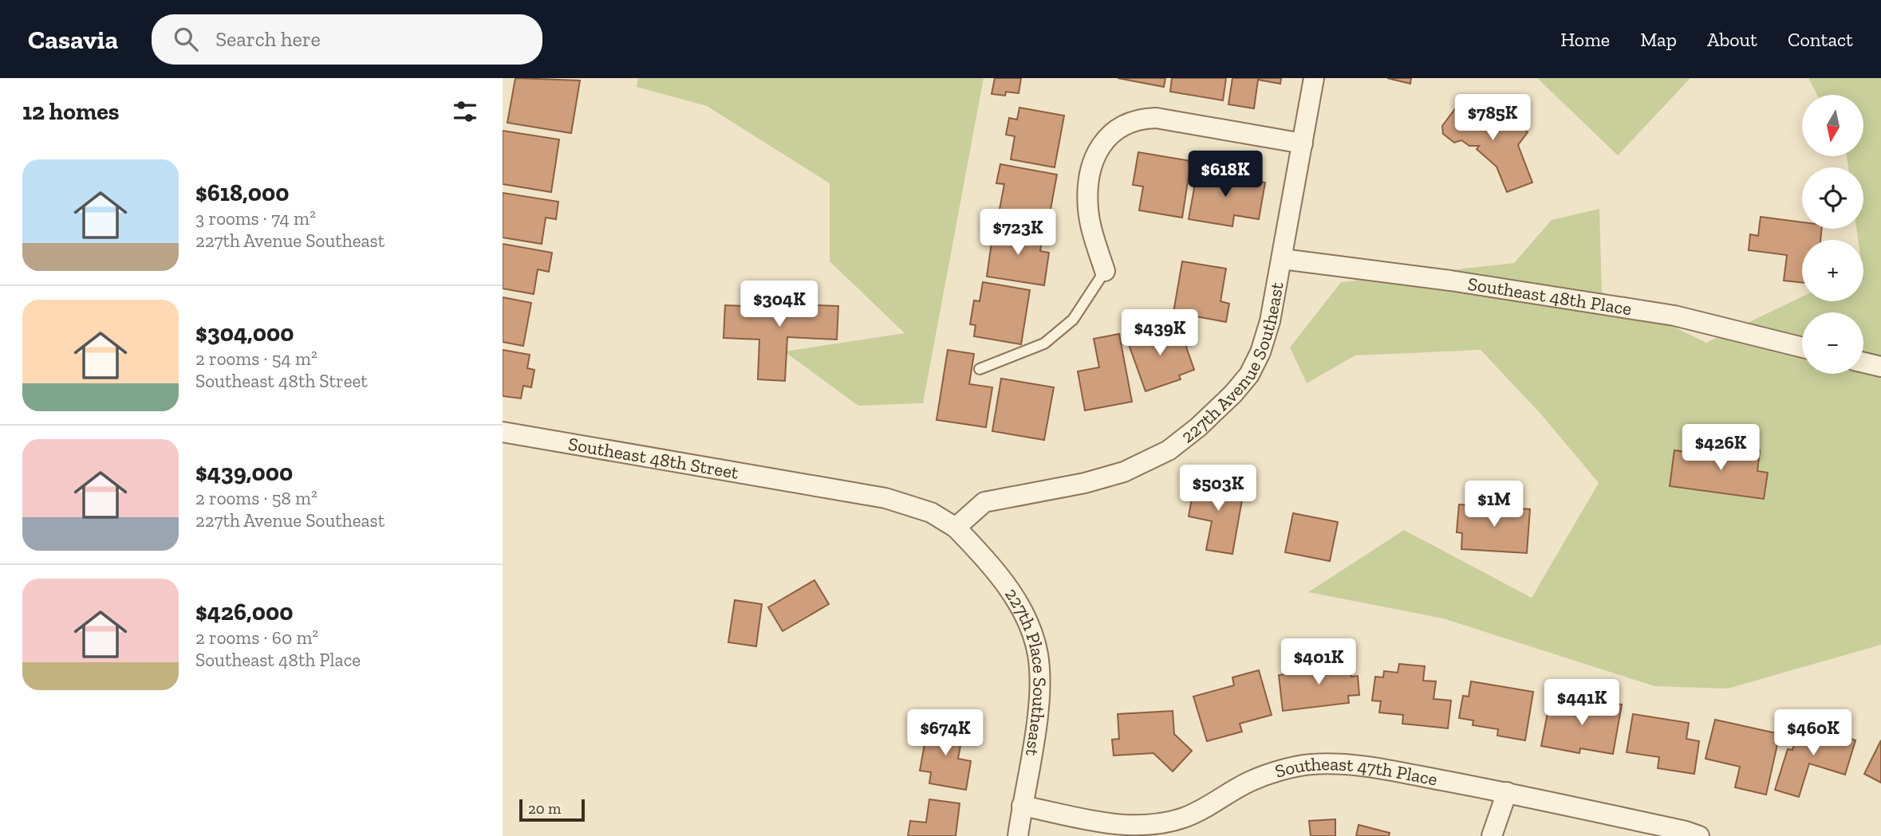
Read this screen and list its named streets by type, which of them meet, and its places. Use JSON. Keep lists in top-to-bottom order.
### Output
{
  "streets": {
    "street": [
      "Southeast 48th Place",
      "227th Avenue Southeast",
      "Southeast 48th Street",
      "227th Place Southeast",
      "Southeast 47th Place"
    ]
  },
  "crossings": [
    ["Southeast 48th Place", "227th Avenue Southeast"],
    ["227th Avenue Southeast", "Southeast 48th Street"],
    ["227th Avenue Southeast", "227th Place Southeast"],
    ["Southeast 48th Street", "227th Place Southeast"],
    ["227th Place Southeast", "Southeast 47th Place"]
  ],
  "scale_bar": "20 m",
  "north": "bottom",
  "page": {
    "header": "Casavia",
    "search": "Search here",
    "nav": [
      "Home",
      "Map",
      "About",
      "Contact"
    ],
    "heading": "12 homes",
    "price": [
      "$785K",
      "$618K",
      "$723K",
      "$304K",
      "$439K",
      "$426K",
      "$503K",
      "$1M",
      "$401K",
      "$441K",
      "$674K",
      "$460K"
    ],
    "map_buttons": ["+", "−"],
    "list": [
      {
        "name": "$618,000",
        "note": "3 rooms · 74 m² · 227th Avenue Southeast"
      },
      {
        "name": "$304,000",
        "note": "2 rooms · 54 m² · Southeast 48th Street"
      },
      {
        "name": "$439,000",
        "note": "2 rooms · 58 m² · 227th Avenue Southeast"
      },
      {
        "name": "$426,000",
        "note": "2 rooms · 60 m² · Southeast 48th Place"
      }
    ],
    "scale": "20 m"
  }
}
